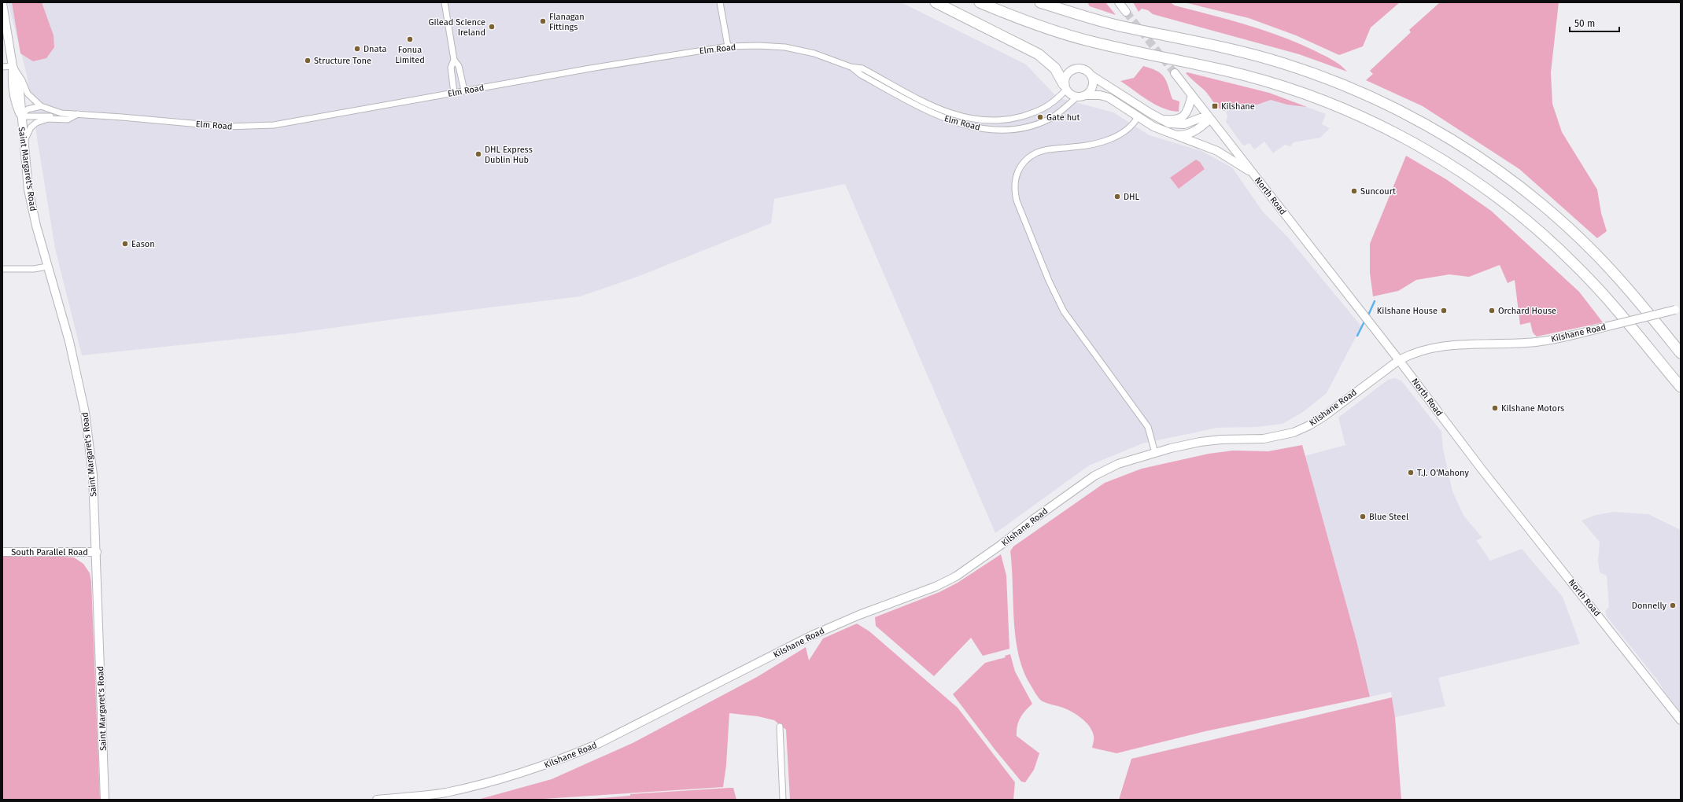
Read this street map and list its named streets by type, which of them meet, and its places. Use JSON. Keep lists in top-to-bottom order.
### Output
{
  "streets": {
    "main road": [
      "Saint Margaret's Road",
      "North Road",
      "Kilshane Road",
      "South Parallel Road"
    ],
    "street": ["Elm Road"]
  },
  "crossings": [
    ["Elm Road", "Saint Margaret's Road"],
    ["Saint Margaret's Road", "South Parallel Road"],
    ["North Road", "Kilshane Road"]
  ],
  "places": {
    "other": [
      "Flanagan Fittings",
      "Gilead Science Ireland",
      "Fonua Limited",
      "Dnata",
      "Structure Tone",
      "Gate hut",
      "DHL Express Dublin Hub",
      "Suncourt",
      "DHL",
      "Eason",
      "Kilshane House",
      "Orchard House",
      "Kilshane Motors",
      "T.J. O'Mahony",
      "Blue Steel",
      "Donnelly"
    ],
    "transit": ["Kilshane"]
  },
  "scale_bar": "50 m"
}
